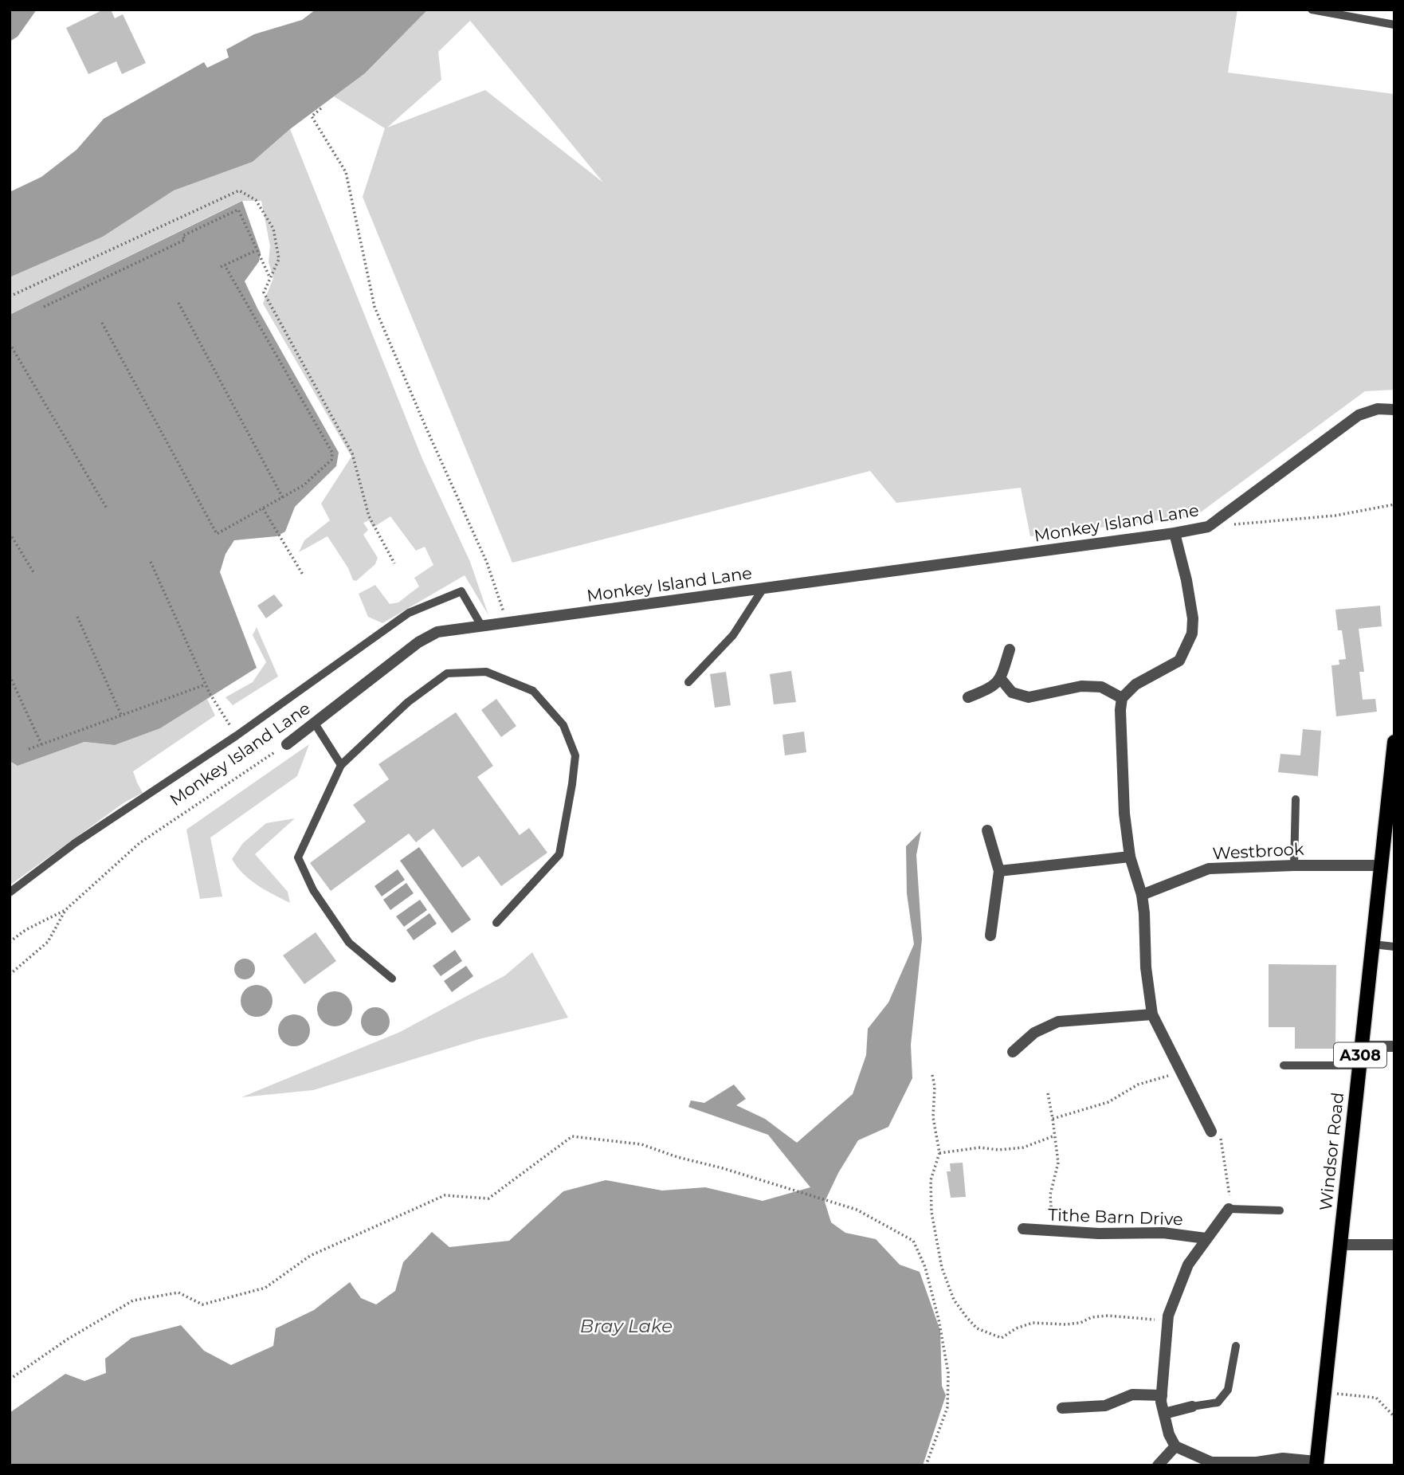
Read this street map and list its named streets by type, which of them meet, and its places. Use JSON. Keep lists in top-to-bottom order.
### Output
{
  "streets": {
    "main road": ["A308", "Windsor Road"],
    "street": ["Monkey Island Lane", "Westbrook", "Tithe Barn Drive"]
  },
  "crossings": [
    ["Westbrook", "Windsor Road"]
  ],
  "water": ["Bray Lake"]
}
